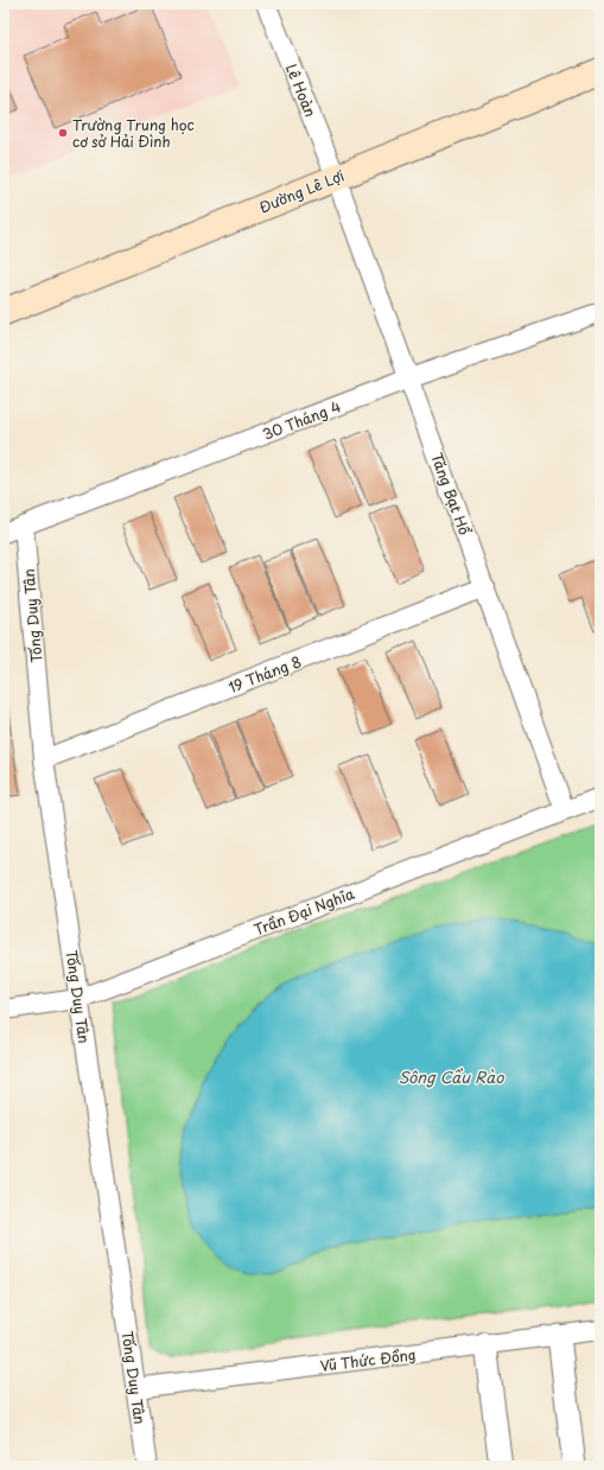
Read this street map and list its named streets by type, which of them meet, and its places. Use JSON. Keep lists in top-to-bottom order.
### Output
{
  "streets": {
    "main road": ["Đường Lê Lợi"],
    "street": [
      "Lê Hoàn",
      "30 Tháng 4",
      "Tăng Bạt Hổ",
      "Tống Duy Tân",
      "19 Tháng 8",
      "Trần Đại Nghĩa",
      "Vũ Thức Đồng"
    ]
  },
  "crossings": [
    ["Lê Hoàn", "Đường Lê Lợi"],
    ["Lê Hoàn", "Tăng Bạt Hổ"],
    ["Đường Lê Lợi", "Tăng Bạt Hổ"],
    ["30 Tháng 4", "Tăng Bạt Hổ"],
    ["30 Tháng 4", "Tống Duy Tân"],
    ["Tăng Bạt Hổ", "19 Tháng 8"],
    ["Tăng Bạt Hổ", "Trần Đại Nghĩa"],
    ["Tống Duy Tân", "19 Tháng 8"],
    ["Tống Duy Tân", "Trần Đại Nghĩa"],
    ["Tống Duy Tân", "Vũ Thức Đồng"]
  ],
  "water": ["Sông Cầu Rào"],
  "places": ["Trường Trung học cơ sở Hải Đình"]
}
